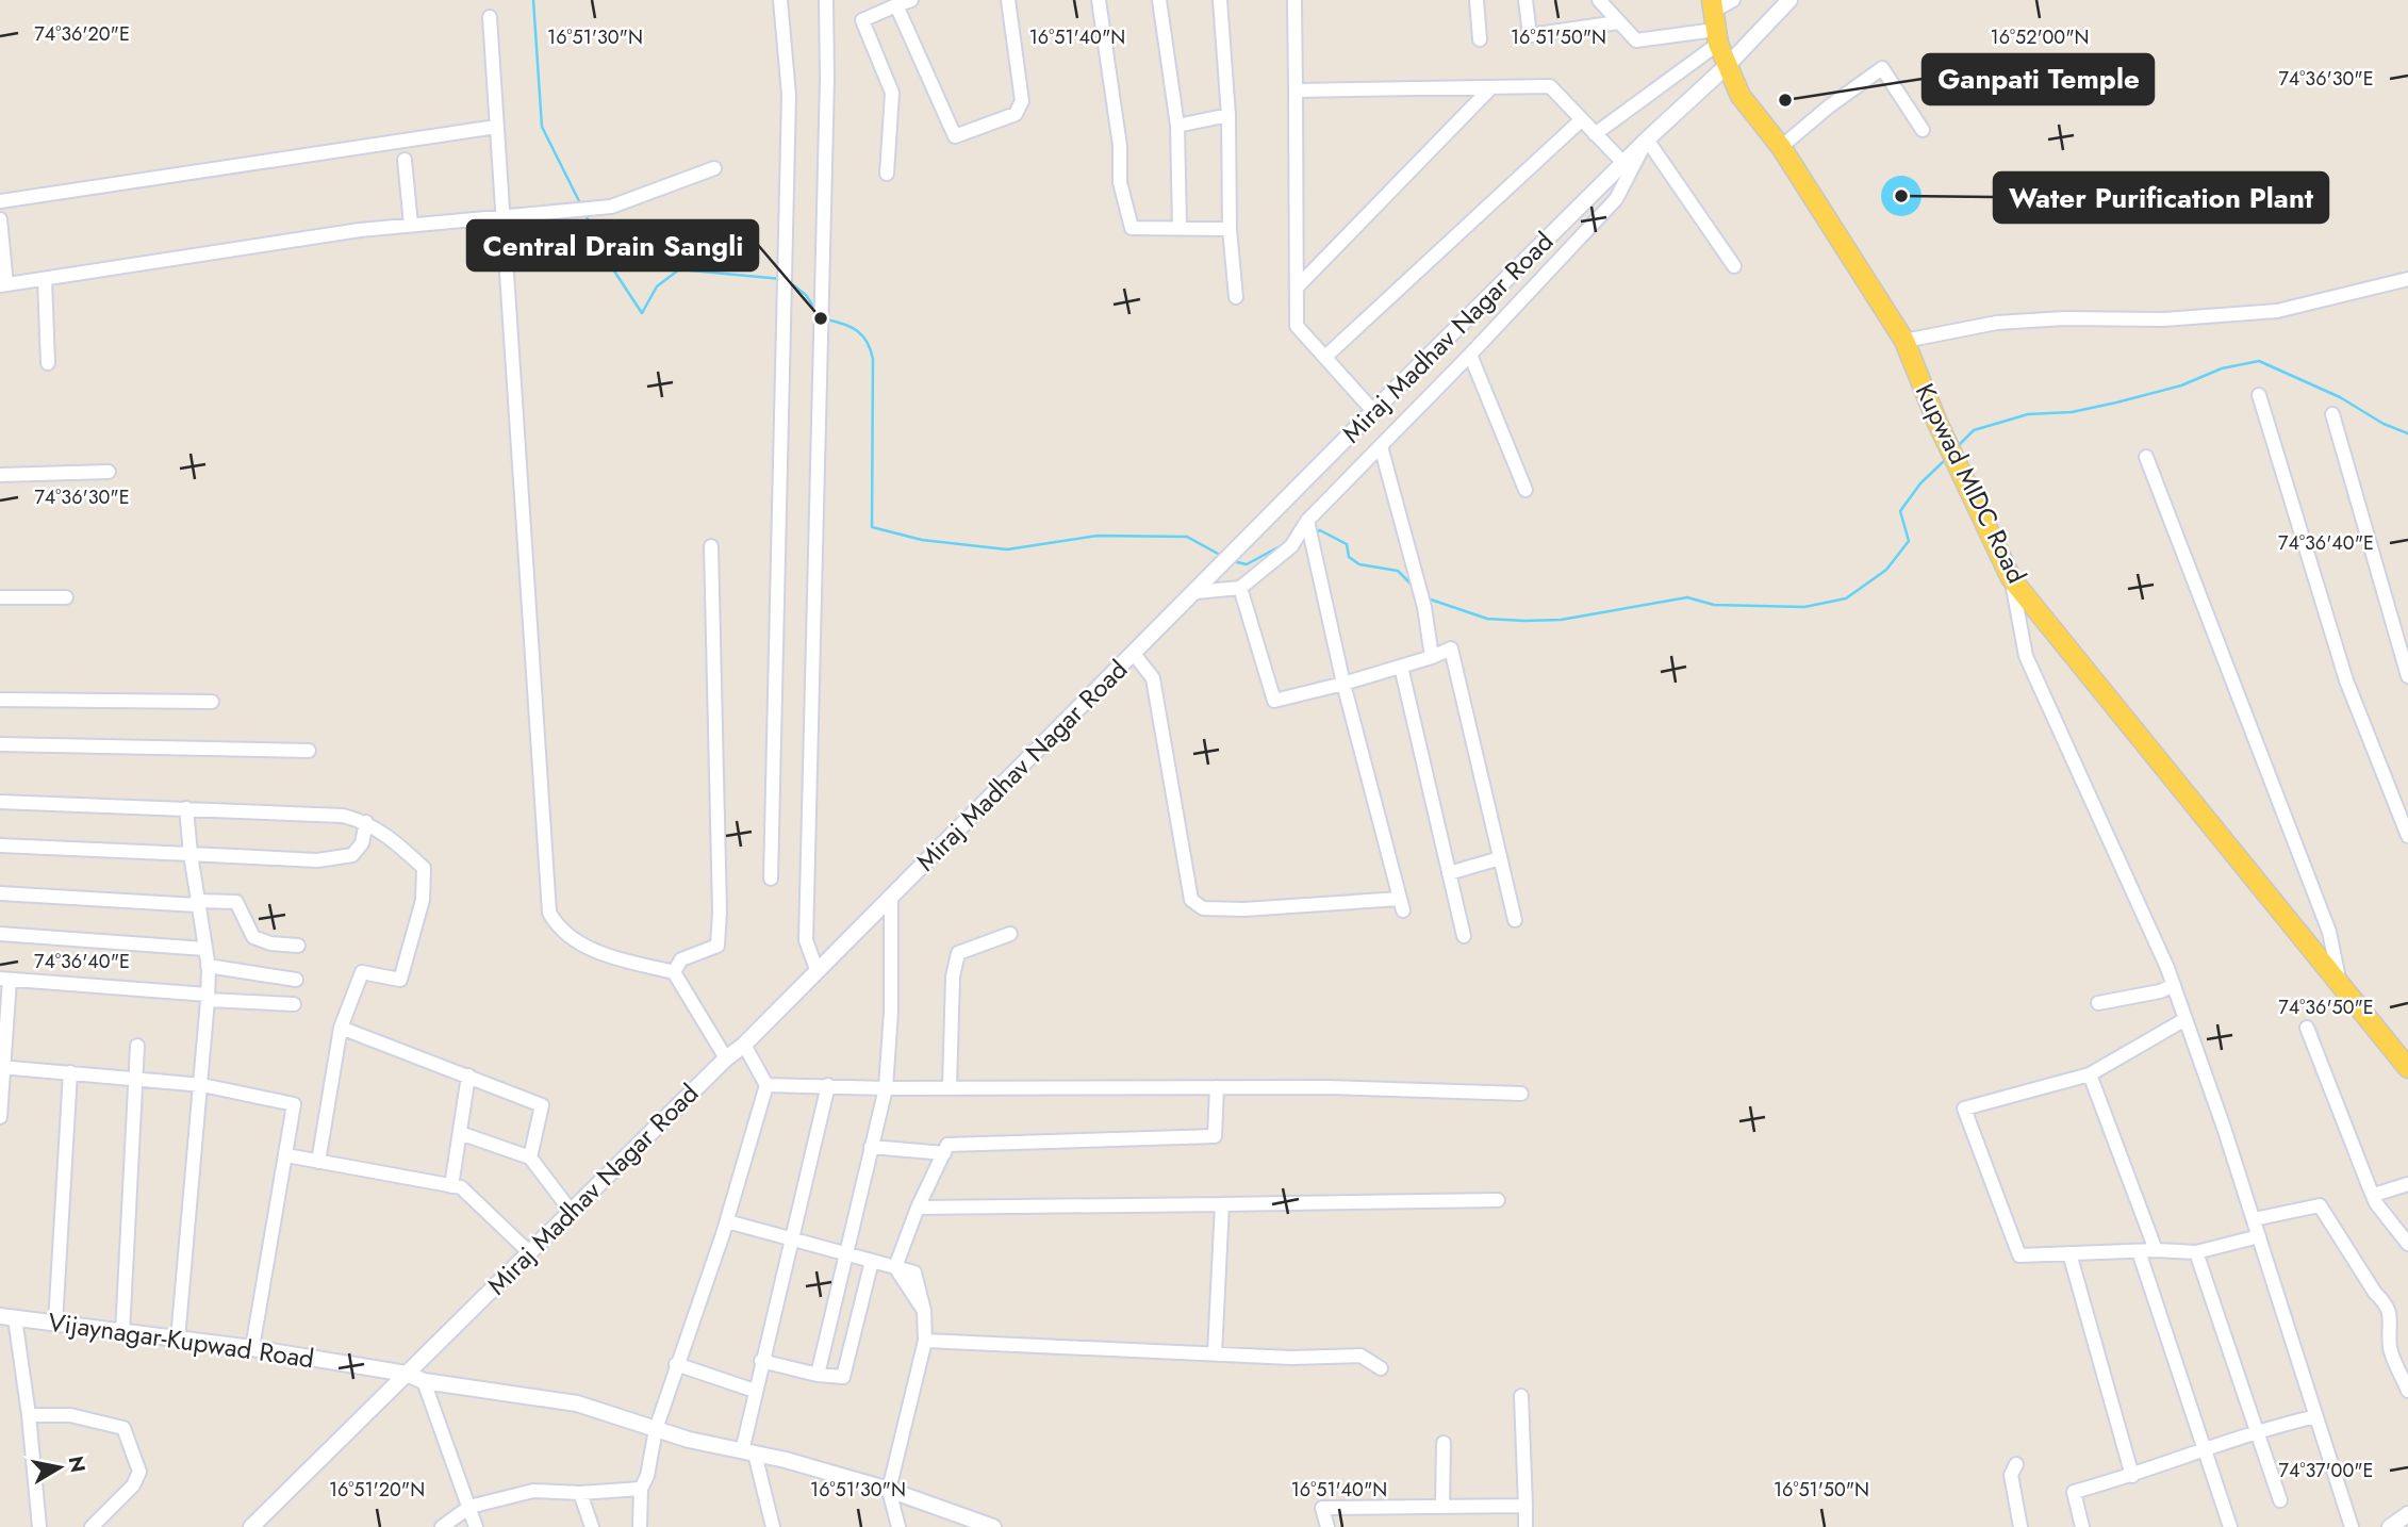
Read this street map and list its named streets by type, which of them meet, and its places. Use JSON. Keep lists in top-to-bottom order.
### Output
{
  "streets": {
    "main road": ["Kupwad MIDC Road"],
    "street": ["Miraj Madhav Nagar Road", "Vijaynagar-Kupwad Road"]
  },
  "crossings": [
    ["Miraj Madhav Nagar Road", "Kupwad MIDC Road"],
    ["Miraj Madhav Nagar Road", "Vijaynagar-Kupwad Road"]
  ],
  "places": ["Ganpati Temple", "Water Purification Plant", "Central Drain Sangli"],
  "north": "right",
  "coordinates": [
    "74°36'20\"E",
    "16°51'30\"N",
    "16°51'40\"N",
    "16°51'50\"N",
    "16°52'00\"N",
    "74°36'30\"E",
    "74°36'40\"E",
    "74°36'50\"E",
    "74°37'00\"E",
    "16°51'20\"N"
  ]
}
